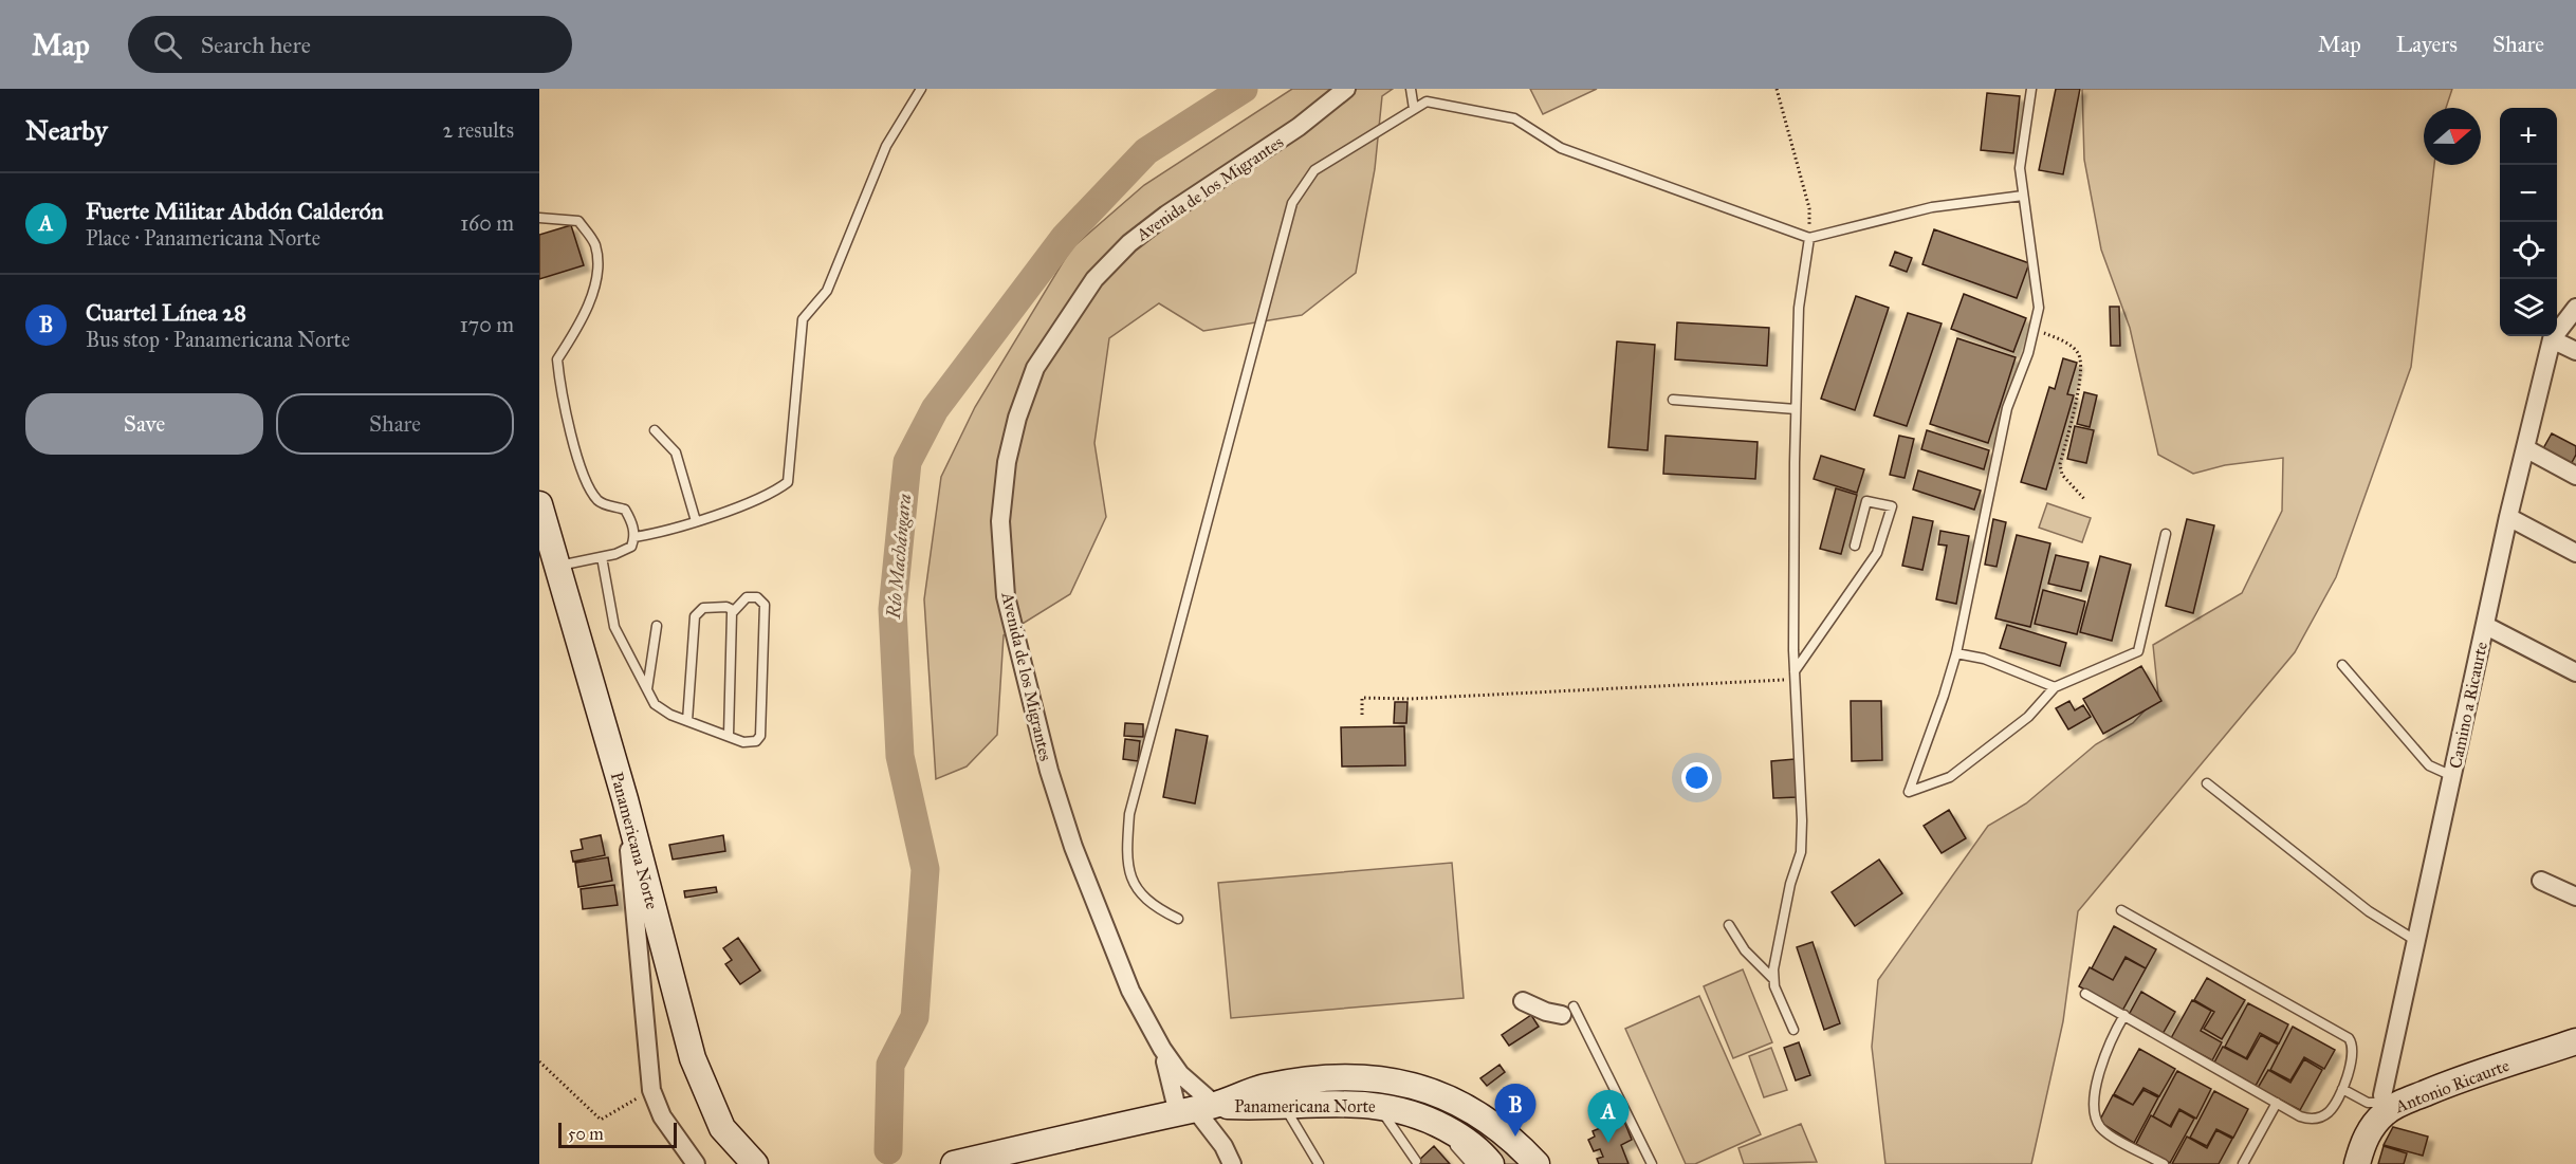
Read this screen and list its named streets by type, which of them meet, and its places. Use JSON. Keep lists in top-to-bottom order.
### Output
{
  "streets": {
    "main road": ["Panamericana Norte", "Antonio Ricaurte"],
    "street": ["Avenida de los Migrantes", "Camino a Ricaurte"]
  },
  "crossings": [
    ["Camino a Ricaurte", "Antonio Ricaurte"]
  ],
  "water": ["Río Machángara"],
  "scale_bar": "50 m",
  "north": "right",
  "page": {
    "header": "Map",
    "search": "Search here",
    "nav": ["Map", "Layers", "Share"],
    "heading": ["Nearby", "2 results"],
    "map_buttons": ["+", "−"],
    "list": [
      {
        "mark": "A",
        "name": "Fuerte Militar Abdón Calderón",
        "note": "Place · Panamericana Norte",
        "value": "160 m"
      },
      {
        "mark": "B",
        "name": "Cuartel Línea 28",
        "note": "Bus stop · Panamericana Norte",
        "value": "170 m"
      }
    ],
    "buttons": ["Save", "Share"],
    "pins": ["B", "A"],
    "scale": "50 m"
  }
}
